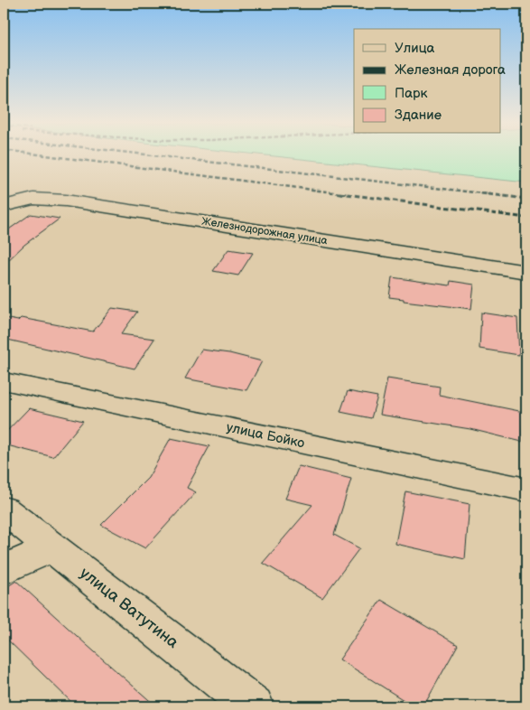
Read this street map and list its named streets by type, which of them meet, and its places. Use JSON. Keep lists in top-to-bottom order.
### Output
{
  "streets": {
    "street": ["Железнодорожная улица", "улица Бойко", "улица Ватутина"]
  },
  "legend": [
    "Улица",
    "Железная дорога",
    "Парк",
    "Здание"
  ]
}
